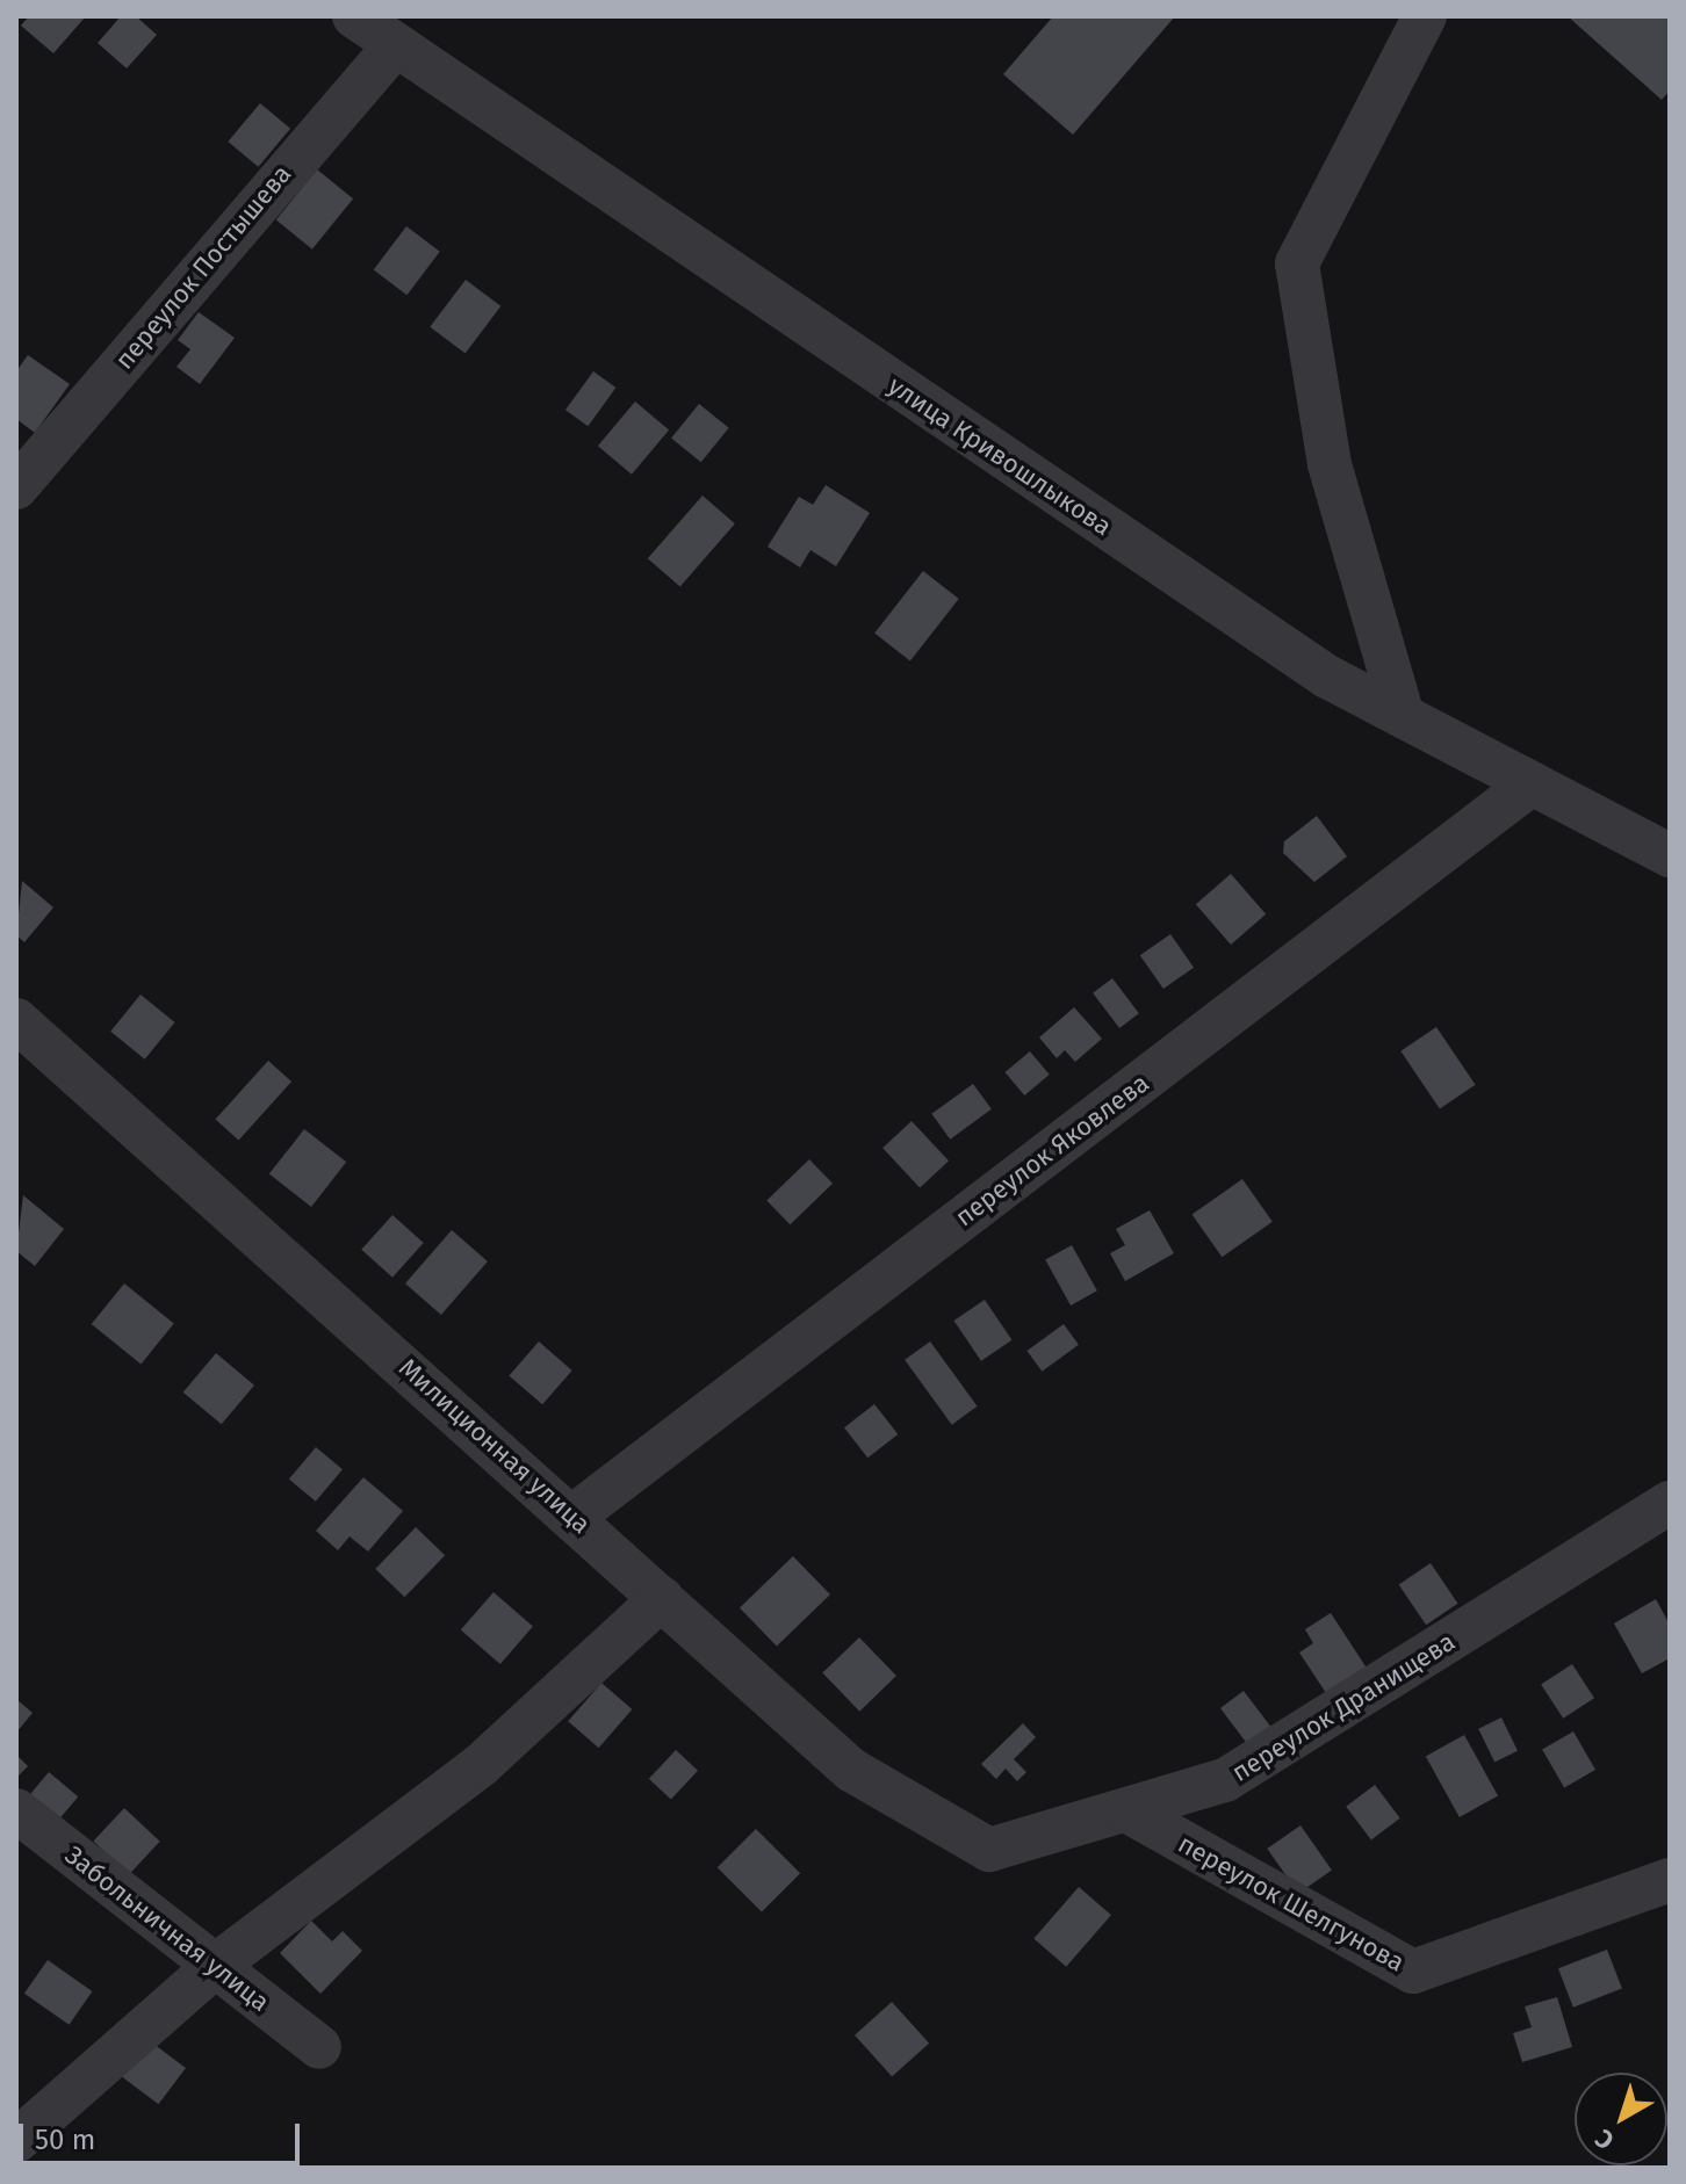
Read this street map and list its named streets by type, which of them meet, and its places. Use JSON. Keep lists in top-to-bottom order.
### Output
{
  "streets": {
    "street": [
      "переулок Постышева",
      "улица Кривошлыкова",
      "переулок Яковлева",
      "Милиционная улица",
      "переулок Дранищева",
      "переулок Шелгунова",
      "Забольничная улица"
    ]
  },
  "crossings": [
    ["переулок Постышева", "улица Кривошлыкова"],
    ["улица Кривошлыкова", "переулок Яковлева"],
    ["переулок Яковлева", "Милиционная улица"],
    ["Милиционная улица", "переулок Дранищева"],
    ["переулок Дранищева", "переулок Шелгунова"]
  ],
  "scale_bar": "50 m",
  "north": "bottom left"
}
